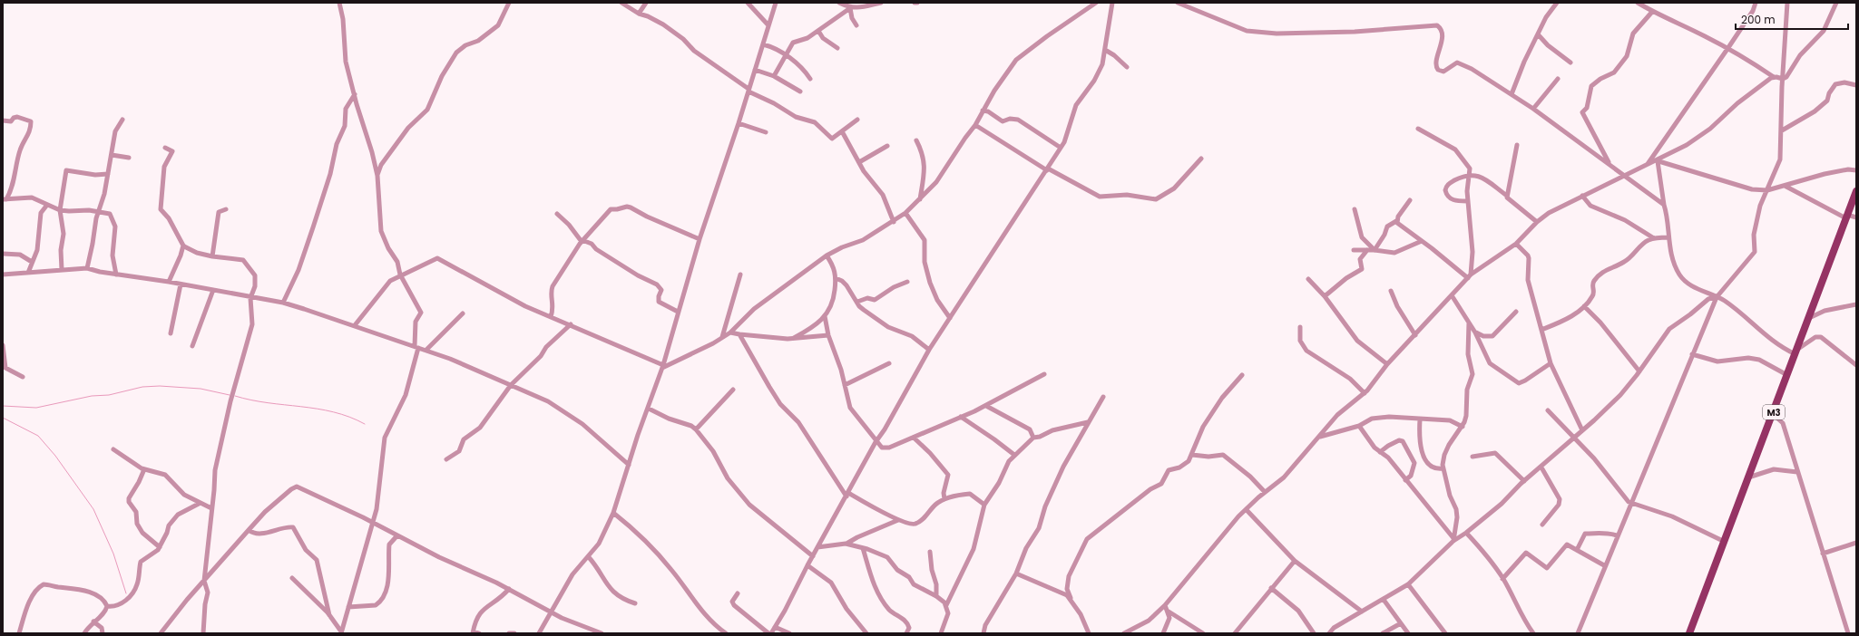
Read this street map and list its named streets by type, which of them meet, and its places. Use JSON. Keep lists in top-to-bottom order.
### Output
{
  "streets": {
    "main road": ["M3"]
  },
  "scale_bar": "200 m"
}
